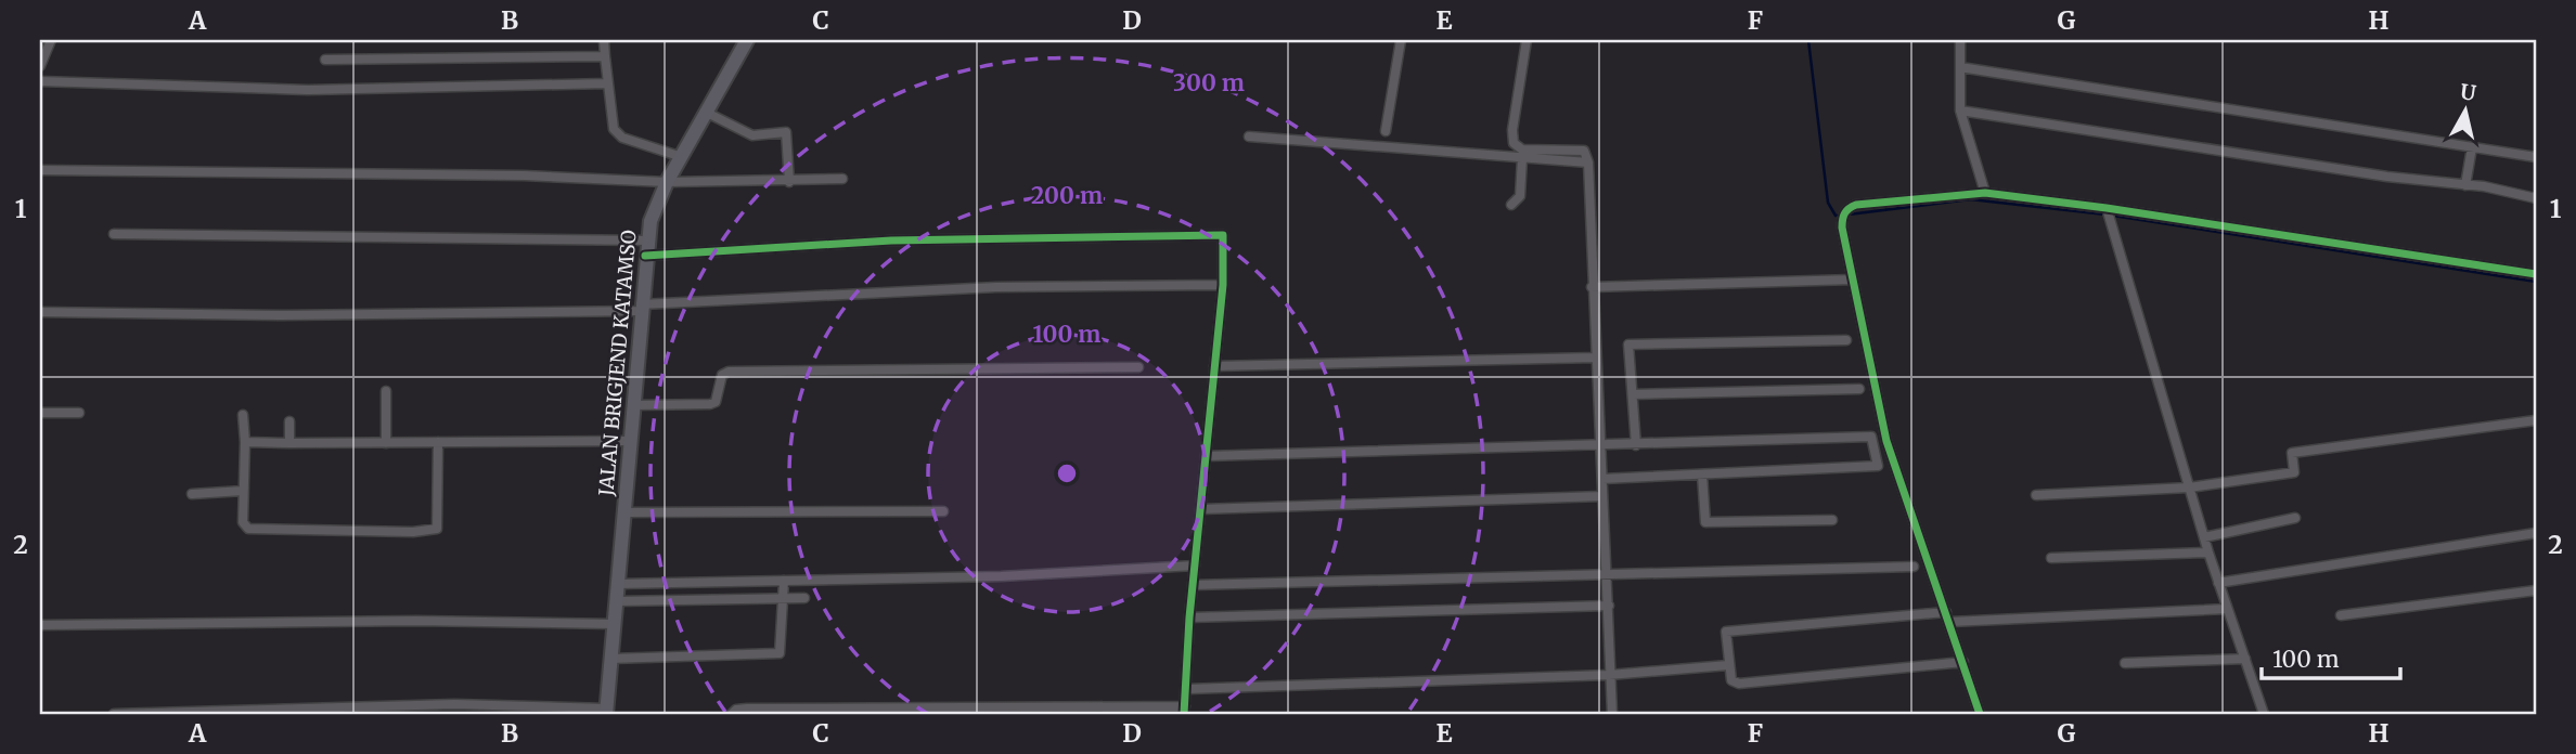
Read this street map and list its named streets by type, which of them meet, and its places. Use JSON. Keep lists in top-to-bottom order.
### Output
{
  "streets": {
    "highway": ["JALAN BRIGJEND KATAMSO"]
  },
  "scale_bar": "100 m",
  "north": "top",
  "grid": {
    "columns": [
      "A",
      "B",
      "C",
      "D",
      "E",
      "F",
      "G",
      "H"
    ],
    "rows": ["1", "2"]
  },
  "rings": ["300 m", "200 m", "100 m"]
}
